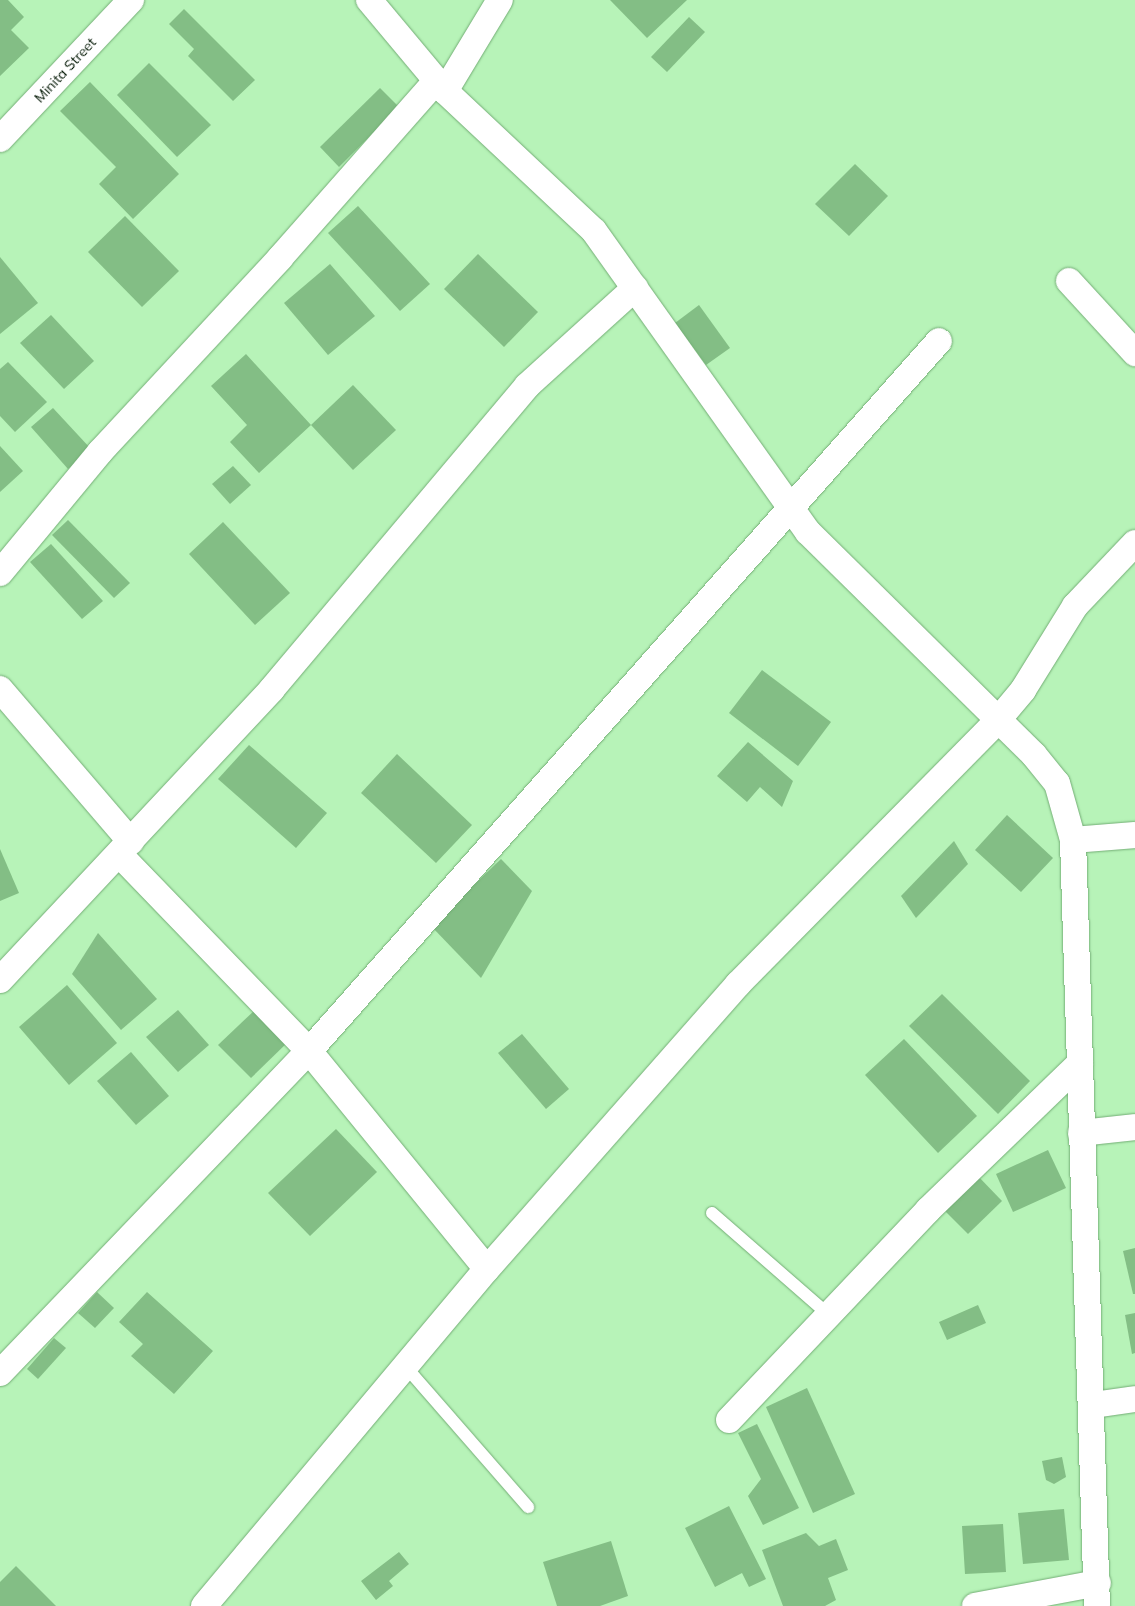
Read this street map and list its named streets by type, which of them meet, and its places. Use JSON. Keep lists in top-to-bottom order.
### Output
{
  "streets": {
    "street": ["Minita Street"]
  }
}
